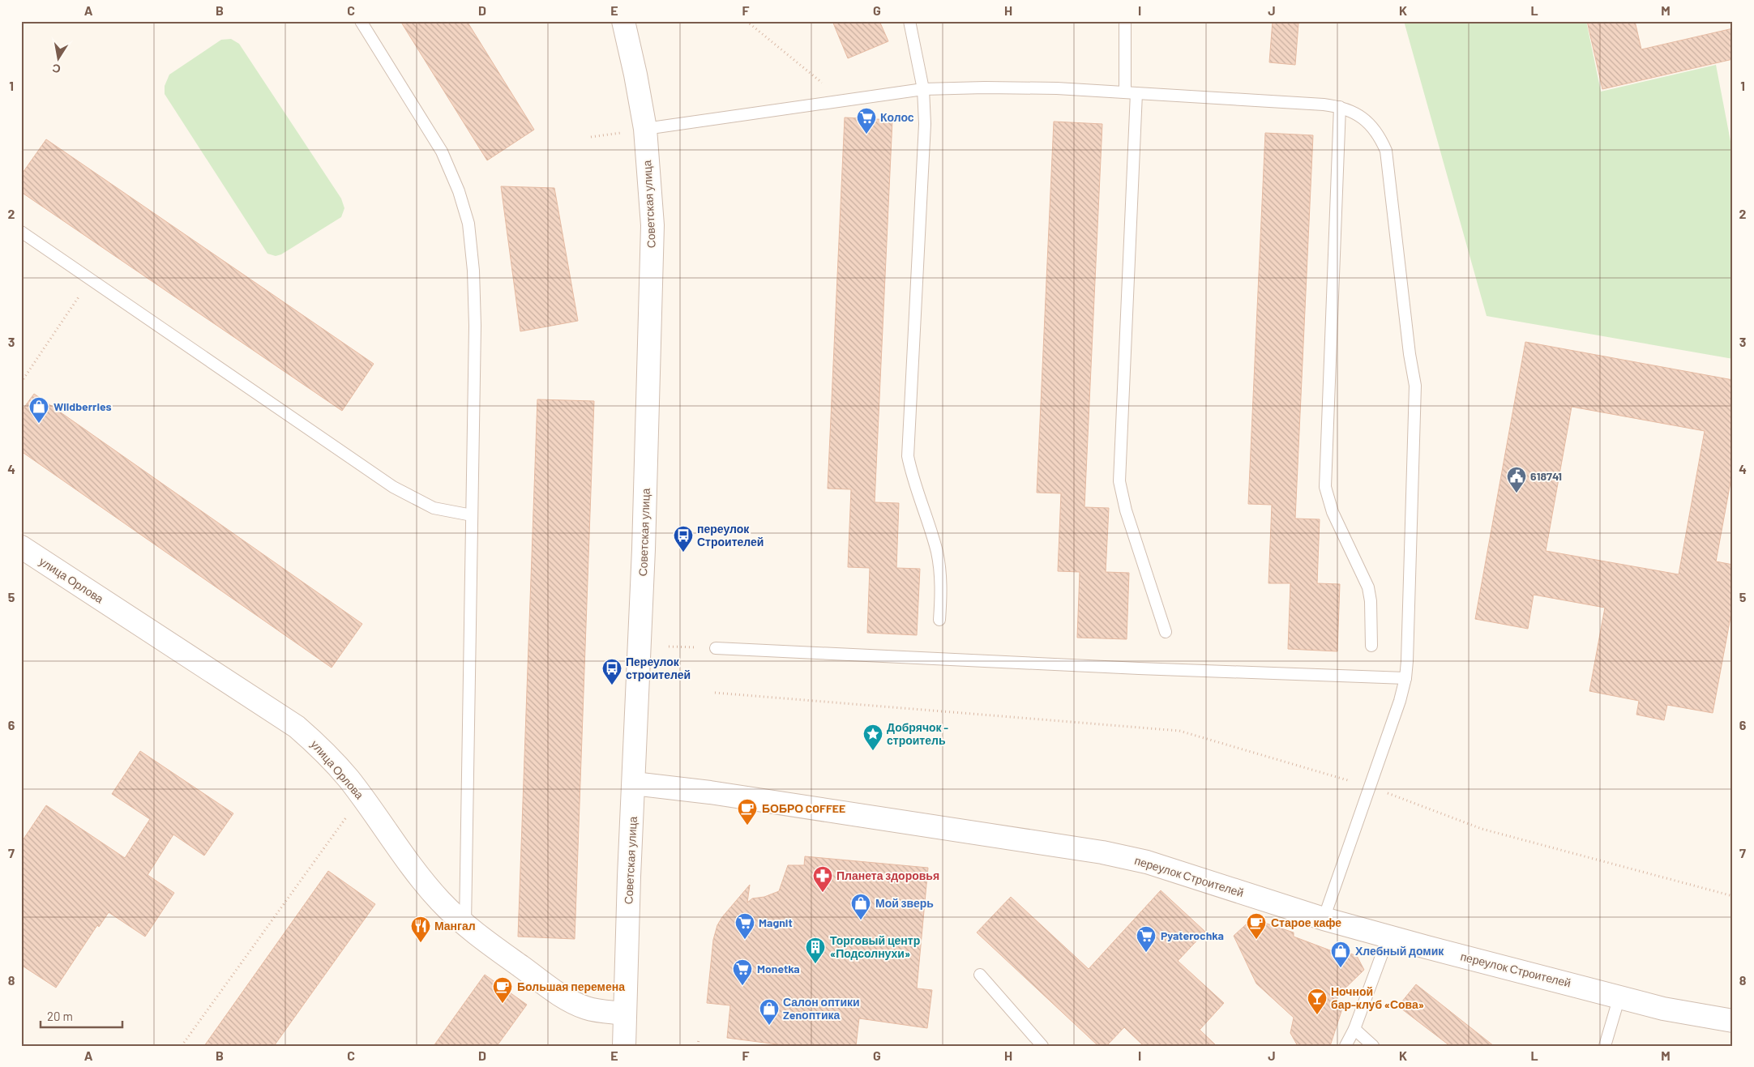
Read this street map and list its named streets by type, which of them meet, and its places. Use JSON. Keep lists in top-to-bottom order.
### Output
{
  "streets": {
    "street": ["Советская улица", "улица Орлова", "переулок Строителей"]
  },
  "crossings": [
    ["Советская улица", "улица Орлова"],
    ["Советская улица", "переулок Строителей"]
  ],
  "places": {
    "supermarket": [
      "Колос",
      "Magnit",
      "Pyaterochka",
      "Monetka"
    ],
    "shop": [
      "Wildberries",
      "Мой зверь",
      "Хлебный домик",
      "Салон оптики Zenоптика"
    ],
    "public building": ["618741"],
    "bus stop": ["переулок Строителей", "Переулок строителей"],
    "place": ["Добрячок - строитель"],
    "cafe": ["БОБРО COFFEE", "Старое кафе", "Большая перемена"],
    "pharmacy": ["Планета здоровья"],
    "restaurant": ["Мангал"],
    "building": ["Торговый центр «Подсолнухи»"],
    "bar": ["Ночной бар-клуб «Сова»"]
  },
  "scale_bar": "20 m",
  "north": "bottom",
  "grid": {
    "columns": [
      "A",
      "B",
      "C",
      "D",
      "E",
      "F",
      "G",
      "H",
      "I",
      "J",
      "K",
      "L",
      "M"
    ],
    "rows": [
      "1",
      "2",
      "3",
      "4",
      "5",
      "6",
      "7",
      "8"
    ]
  }
}
